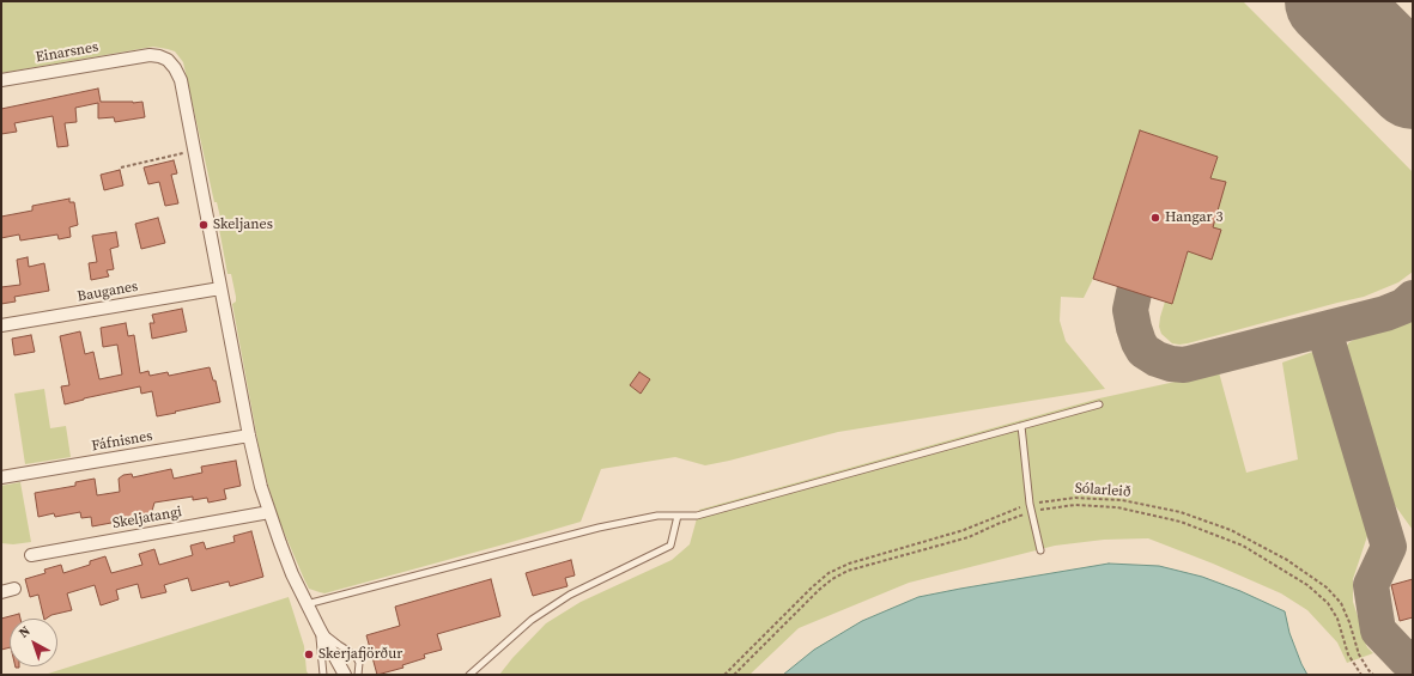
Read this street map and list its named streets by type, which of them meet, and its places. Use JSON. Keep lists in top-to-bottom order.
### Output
{
  "streets": {
    "street": [
      "Einarsnes",
      "Bauganes",
      "Fáfnisnes",
      "Skeljatangi"
    ],
    "path": ["Sólarleið"]
  },
  "crossings": [
    ["Einarsnes", "Bauganes"]
  ],
  "places": ["Hangar 3", "Skeljanes", "Skerjafjörður"],
  "north": "top left"
}
